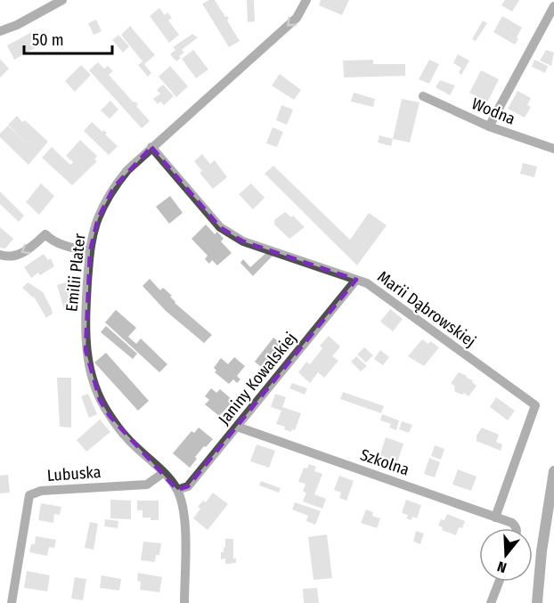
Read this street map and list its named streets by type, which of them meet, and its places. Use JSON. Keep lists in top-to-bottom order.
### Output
{
  "streets": {
    "street": [
      "Wodna",
      "Emilii Plater",
      "Marii Dąbrowskiej",
      "Janiny Kowalskiej",
      "Szkolna",
      "Lubuska"
    ]
  },
  "crossings": [
    ["Emilii Plater", "Marii Dąbrowskiej"],
    ["Emilii Plater", "Janiny Kowalskiej"],
    ["Emilii Plater", "Lubuska"],
    ["Marii Dąbrowskiej", "Janiny Kowalskiej"],
    ["Marii Dąbrowskiej", "Szkolna"],
    ["Janiny Kowalskiej", "Szkolna"]
  ],
  "scale_bar": "50 m",
  "north": "bottom"
}
